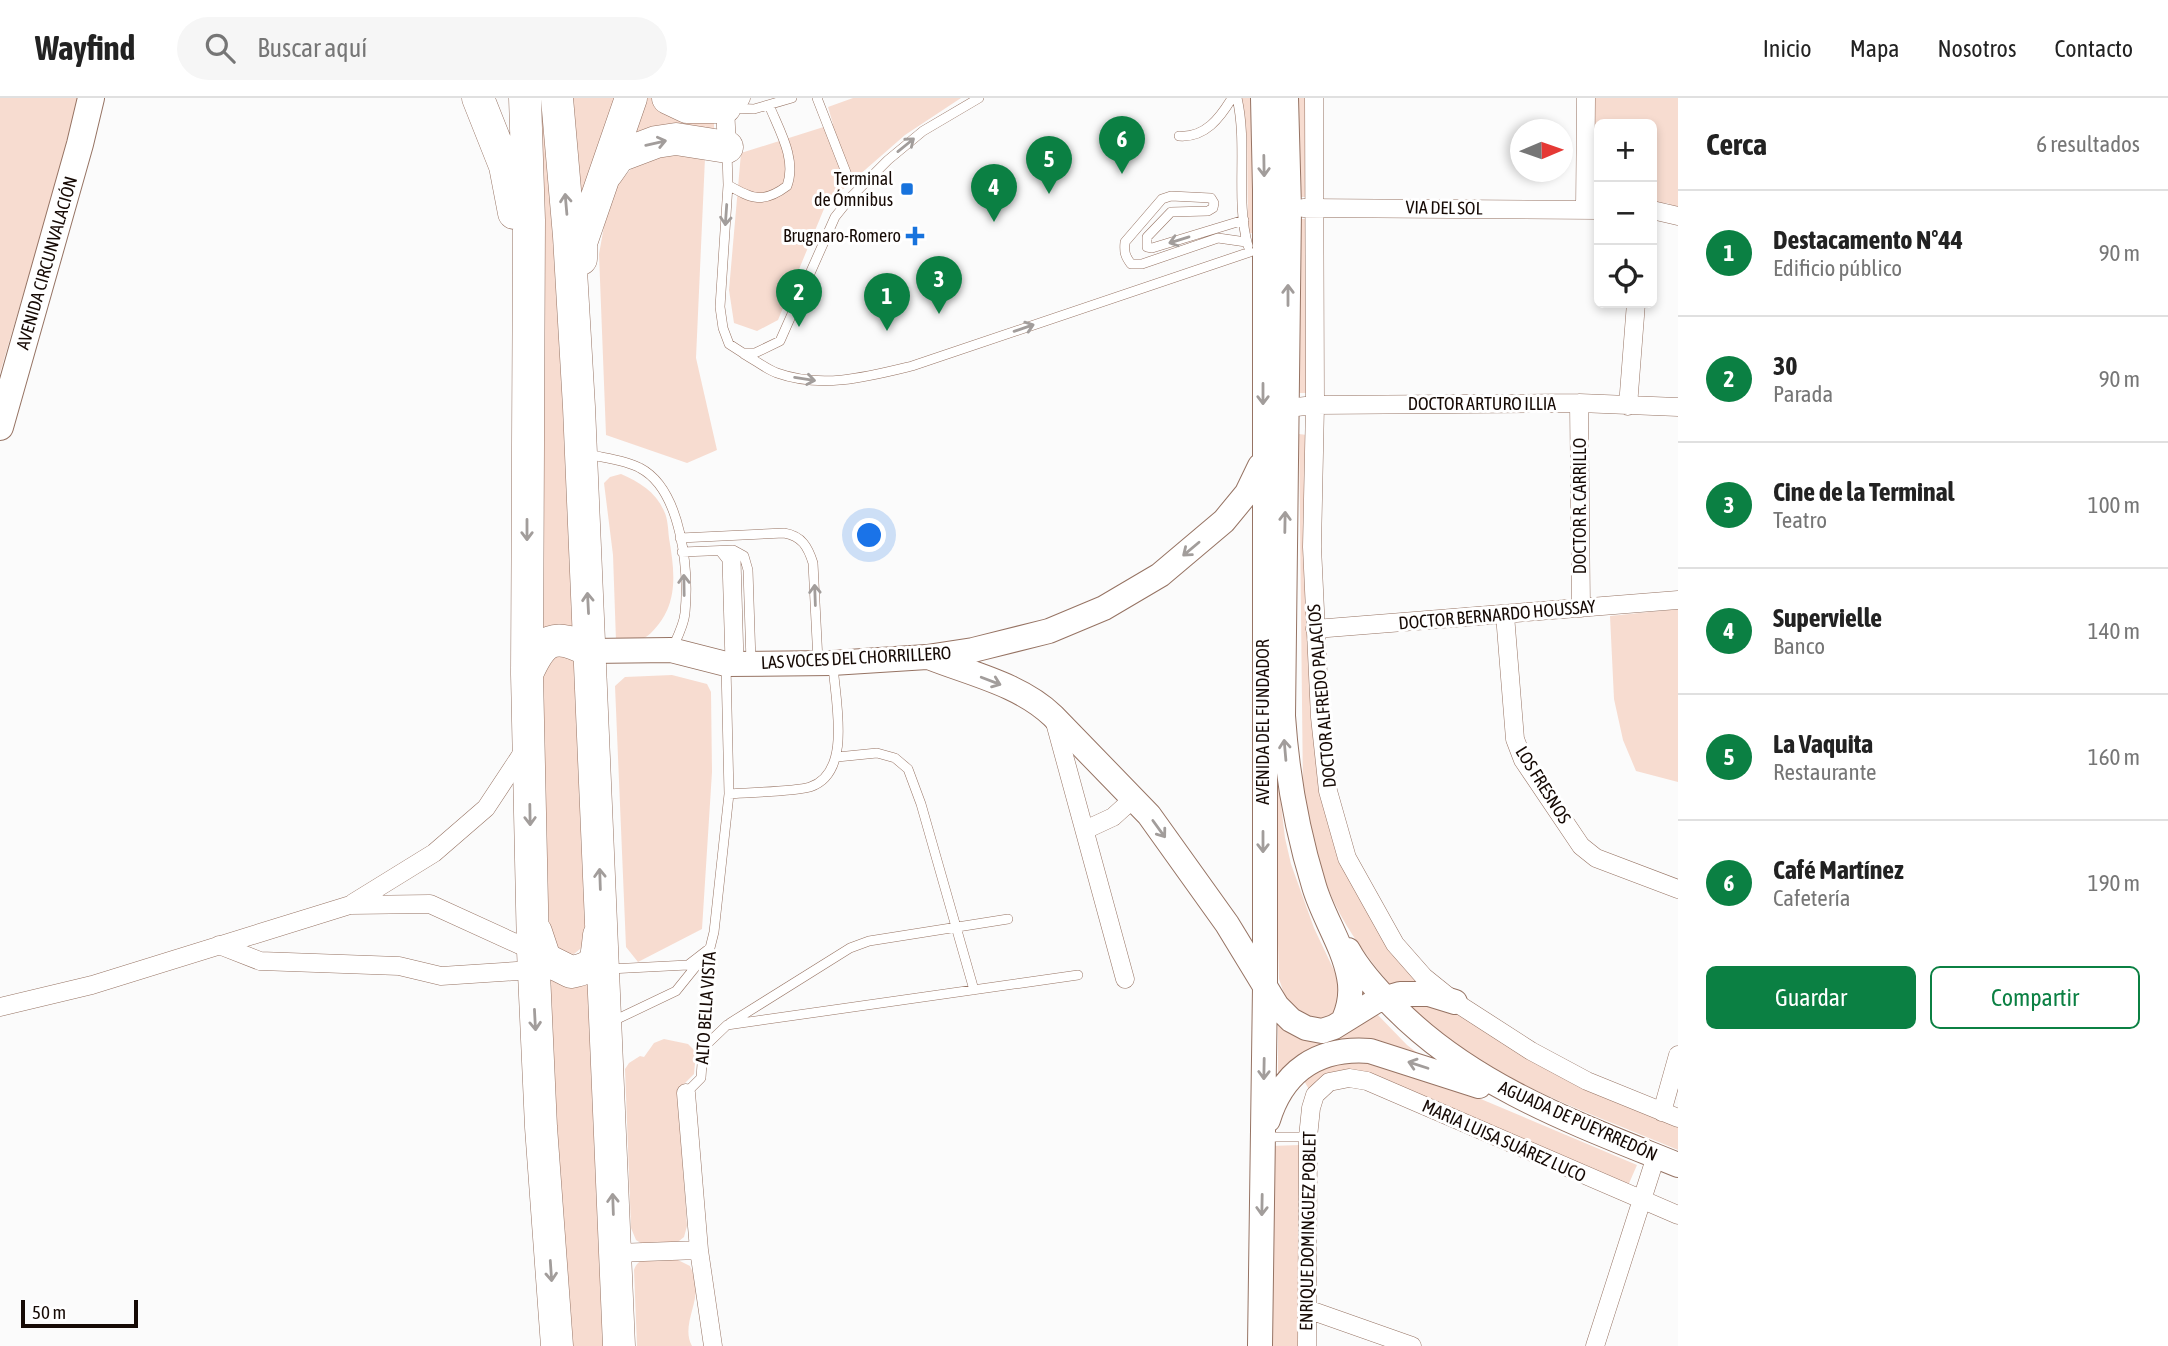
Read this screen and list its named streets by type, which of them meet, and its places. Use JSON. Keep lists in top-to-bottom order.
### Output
{
  "streets": {
    "main road": [
      "AVENIDA CIRCUNVALACIÓN",
      "LAS VOCES DEL CHORRILLERO",
      "AVENIDA DEL FUNDADOR",
      "AGUADA DE PUEYRREDÓN"
    ],
    "street": [
      "VIA DEL SOL",
      "DOCTOR ARTURO ILLIA",
      "DOCTOR R. CARRILLO",
      "DOCTOR BERNARDO HOUSSAY",
      "DOCTOR ALFREDO PALACIOS",
      "LOS FRESNOS",
      "ALTO BELLA VISTA",
      "MARIA LUISA SUÁREZ LUCO",
      "ENRIQUE DOMINGUEZ POBLET"
    ]
  },
  "crossings": [
    ["VIA DEL SOL", "DOCTOR ALFREDO PALACIOS"],
    ["VIA DEL SOL", "AVENIDA DEL FUNDADOR"],
    ["DOCTOR ARTURO ILLIA", "DOCTOR R. CARRILLO"],
    ["DOCTOR ARTURO ILLIA", "DOCTOR ALFREDO PALACIOS"],
    ["DOCTOR ARTURO ILLIA", "AVENIDA DEL FUNDADOR"],
    ["DOCTOR R. CARRILLO", "DOCTOR BERNARDO HOUSSAY"],
    ["DOCTOR BERNARDO HOUSSAY", "DOCTOR ALFREDO PALACIOS"],
    ["DOCTOR BERNARDO HOUSSAY", "LOS FRESNOS"],
    ["LAS VOCES DEL CHORRILLERO", "AVENIDA DEL FUNDADOR"],
    ["LAS VOCES DEL CHORRILLERO", "ALTO BELLA VISTA"],
    ["AVENIDA DEL FUNDADOR", "AGUADA DE PUEYRREDÓN"],
    ["MARIA LUISA SUÁREZ LUCO", "ENRIQUE DOMINGUEZ POBLET"]
  ],
  "one_way": ["LAS VOCES DEL CHORRILLERO"],
  "places": {
    "transit": ["Terminal de Ómnibus"],
    "health": ["Brugnaro-Romero"]
  },
  "scale_bar": "50 m",
  "north": "right",
  "page": {
    "header": "Wayfind",
    "search": "Buscar aquí",
    "nav": [
      "Inicio",
      "Mapa",
      "Nosotros",
      "Contacto"
    ],
    "heading": ["Cerca", "6 resultados"],
    "pins": [
      "6",
      "5",
      "4",
      "3",
      "2",
      "1"
    ],
    "map_buttons": ["+", "−"],
    "list": [
      {
        "mark": "1",
        "name": "Destacamento N°44",
        "note": "Edificio público",
        "value": "90 m"
      },
      {
        "mark": "2",
        "name": "30",
        "note": "Parada",
        "value": "90 m"
      },
      {
        "mark": "3",
        "name": "Cine de la Terminal",
        "note": "Teatro",
        "value": "100 m"
      },
      {
        "mark": "4",
        "name": "Supervielle",
        "note": "Banco",
        "value": "140 m"
      },
      {
        "mark": "5",
        "name": "La Vaquita",
        "note": "Restaurante",
        "value": "160 m"
      },
      {
        "mark": "6",
        "name": "Café Martínez",
        "note": "Cafetería",
        "value": "190 m"
      }
    ],
    "buttons": ["Guardar", "Compartir"],
    "scale": "50 m"
  }
}
